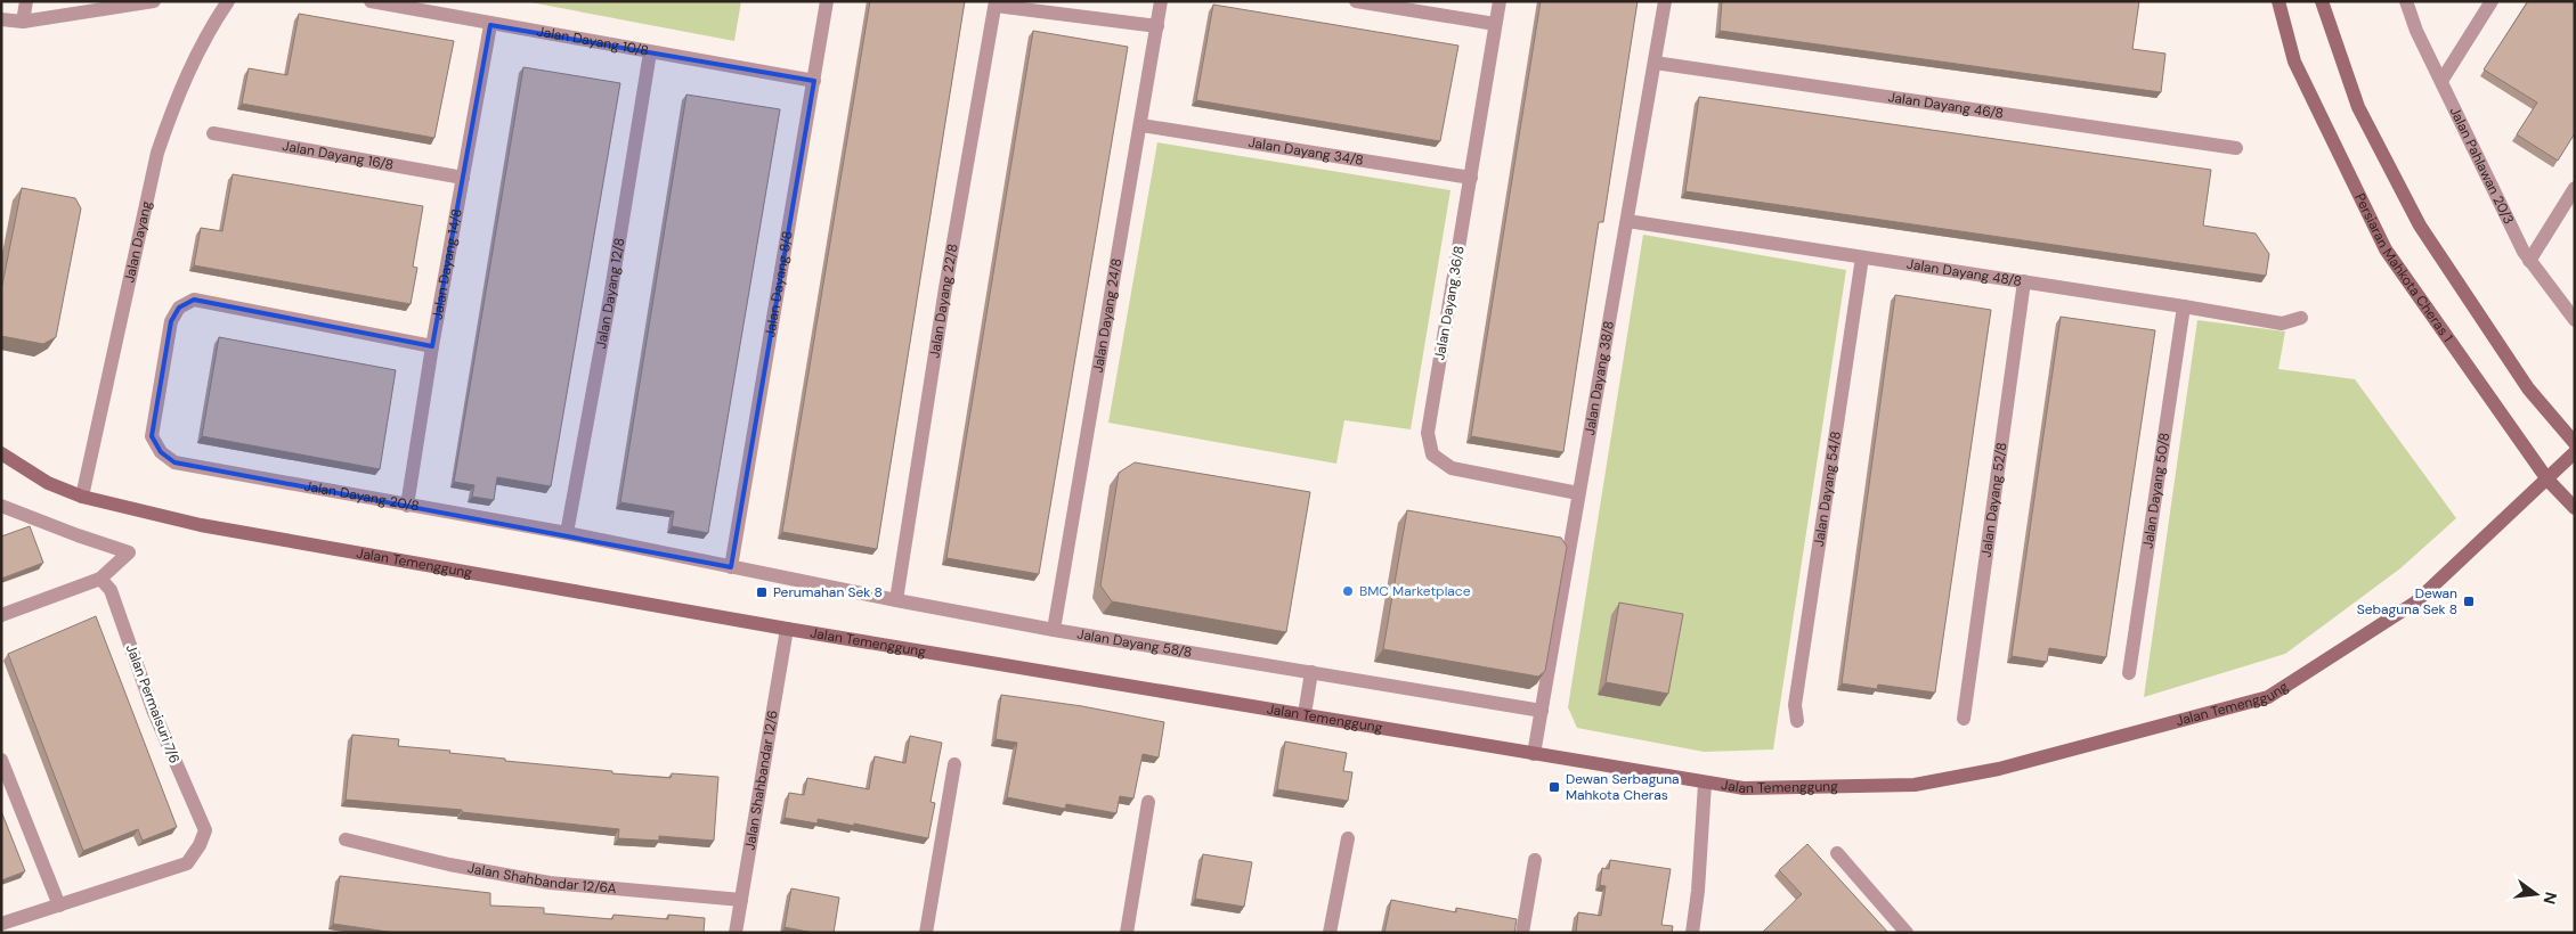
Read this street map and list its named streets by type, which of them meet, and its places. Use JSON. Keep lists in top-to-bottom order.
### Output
{
  "streets": {
    "street": [
      "Jalan Dayang 10/8",
      "Jalan Dayang 46/8",
      "Jalan Dayang 34/8",
      "Jalan Dayang 16/8",
      "Jalan Pahlawan 20/3",
      "Jalan Dayang",
      "Jalan Dayang 14/8",
      "Persiaran Mahkota Cheras 1",
      "Jalan Dayang 48/8",
      "Jalan Dayang 8/8",
      "Jalan Dayang 12/8",
      "Jalan Dayang 22/8",
      "Jalan Dayang 36/8",
      "Jalan Dayang 24/8",
      "Jalan Dayang 38/8",
      "Jalan Dayang 54/8",
      "Jalan Dayang 50/8",
      "Jalan Dayang 20/8",
      "Jalan Dayang 52/8",
      "Jalan Temenggung",
      "Jalan Dayang 58/8",
      "Jalan Permaisuri 7/6",
      "Jalan Shahbandar 12/6",
      "Jalan Shahbandar 12/6A"
    ]
  },
  "crossings": [
    ["Jalan Dayang 10/8", "Jalan Dayang 14/8"],
    ["Jalan Dayang 10/8", "Jalan Dayang 8/8"],
    ["Jalan Dayang 10/8", "Jalan Dayang 12/8"],
    ["Jalan Dayang 46/8", "Jalan Dayang 38/8"],
    ["Jalan Dayang 34/8", "Jalan Dayang 36/8"],
    ["Jalan Dayang 34/8", "Jalan Dayang 24/8"],
    ["Jalan Dayang 16/8", "Jalan Dayang 14/8"],
    ["Jalan Dayang", "Jalan Temenggung"],
    ["Jalan Dayang 14/8", "Jalan Dayang 20/8"],
    ["Persiaran Mahkota Cheras 1", "Jalan Temenggung"],
    ["Jalan Dayang 48/8", "Jalan Dayang 38/8"],
    ["Jalan Dayang 48/8", "Jalan Dayang 54/8"],
    ["Jalan Dayang 48/8", "Jalan Dayang 50/8"],
    ["Jalan Dayang 48/8", "Jalan Dayang 52/8"],
    ["Jalan Dayang 8/8", "Jalan Dayang 20/8"],
    ["Jalan Dayang 8/8", "Jalan Dayang 58/8"],
    ["Jalan Dayang 12/8", "Jalan Dayang 20/8"],
    ["Jalan Dayang 22/8", "Jalan Dayang 58/8"],
    ["Jalan Dayang 36/8", "Jalan Dayang 38/8"],
    ["Jalan Dayang 24/8", "Jalan Dayang 58/8"],
    ["Jalan Dayang 38/8", "Jalan Temenggung"],
    ["Jalan Dayang 38/8", "Jalan Dayang 58/8"],
    ["Jalan Dayang 20/8", "Jalan Dayang 58/8"],
    ["Jalan Temenggung", "Jalan Shahbandar 12/6"],
    ["Jalan Shahbandar 12/6", "Jalan Shahbandar 12/6A"]
  ],
  "places": {
    "other": ["BMC Marketplace"],
    "transit": ["Perumahan Sek 8", "Dewan Sebaguna Sek 8", "Dewan Serbaguna Mahkota Cheras"]
  },
  "north": "right"
}
